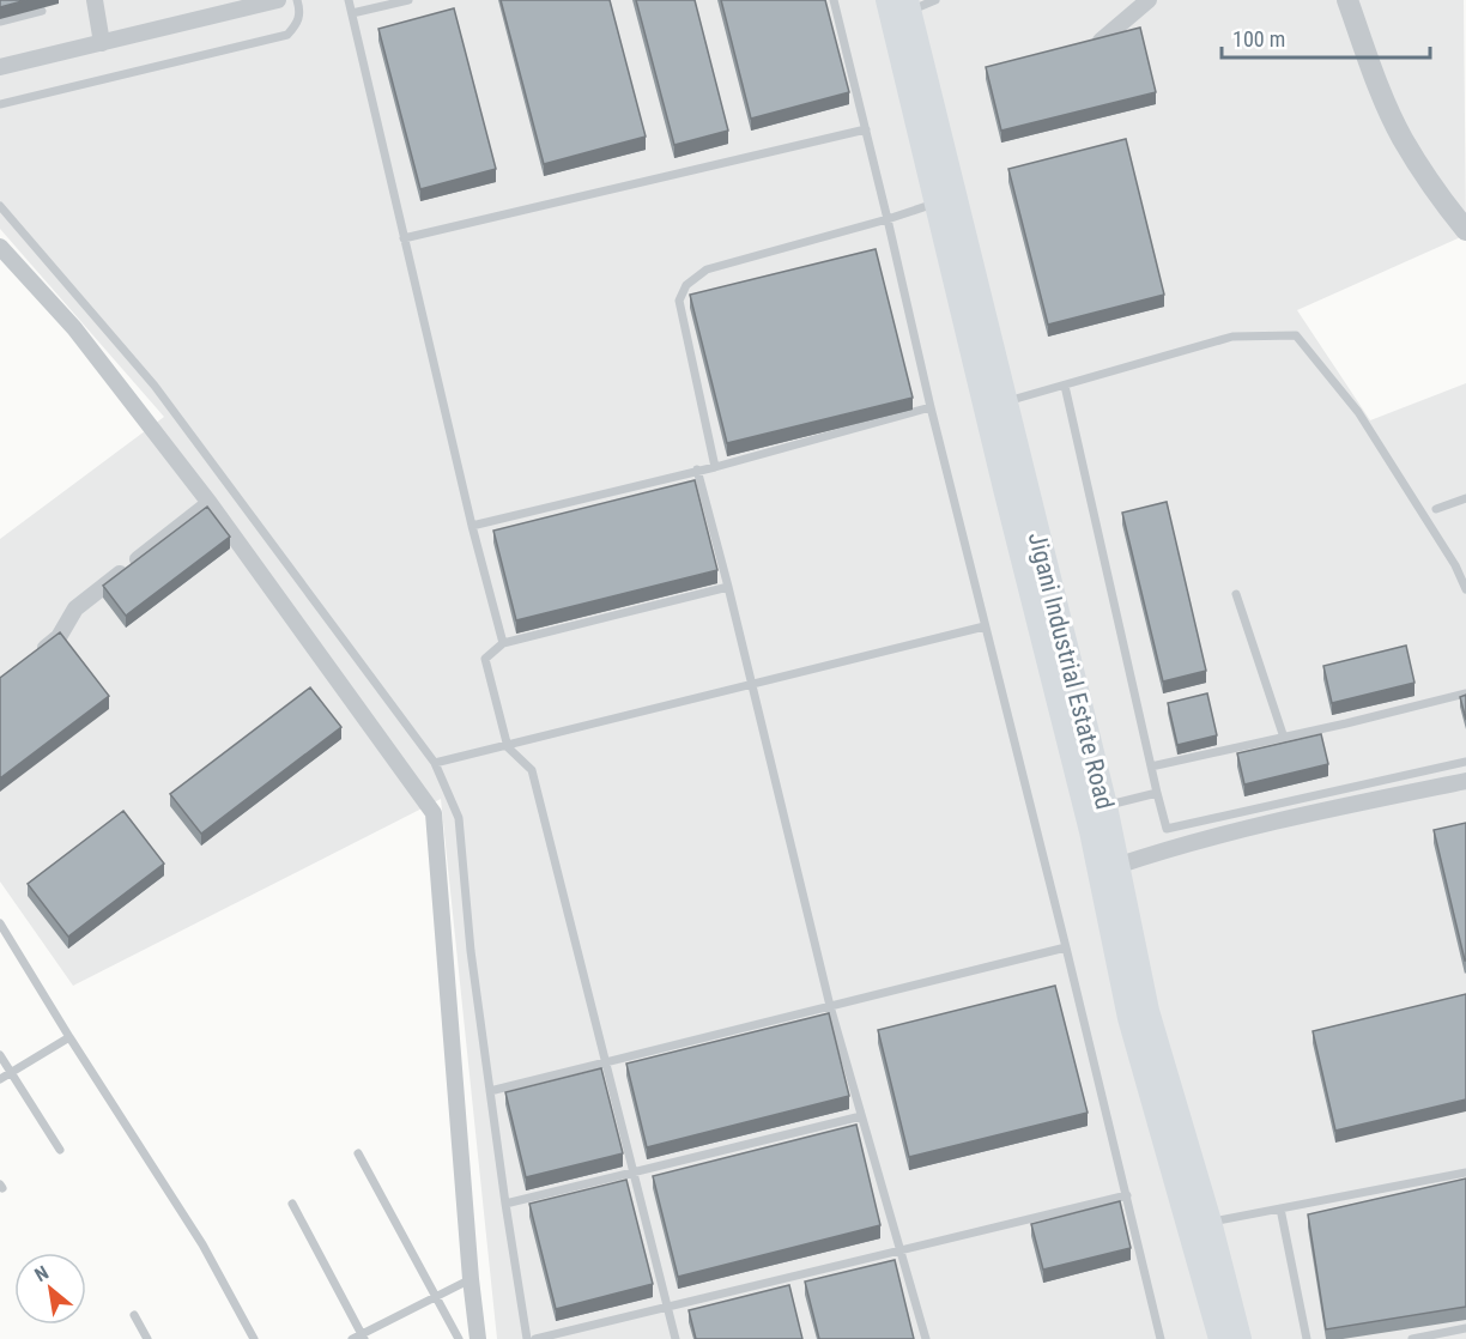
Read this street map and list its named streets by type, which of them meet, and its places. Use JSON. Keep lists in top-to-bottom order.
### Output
{
  "streets": {
    "main road": ["Jigani Industrial Estate Road"]
  },
  "scale_bar": "100 m",
  "north": "top left"
}
